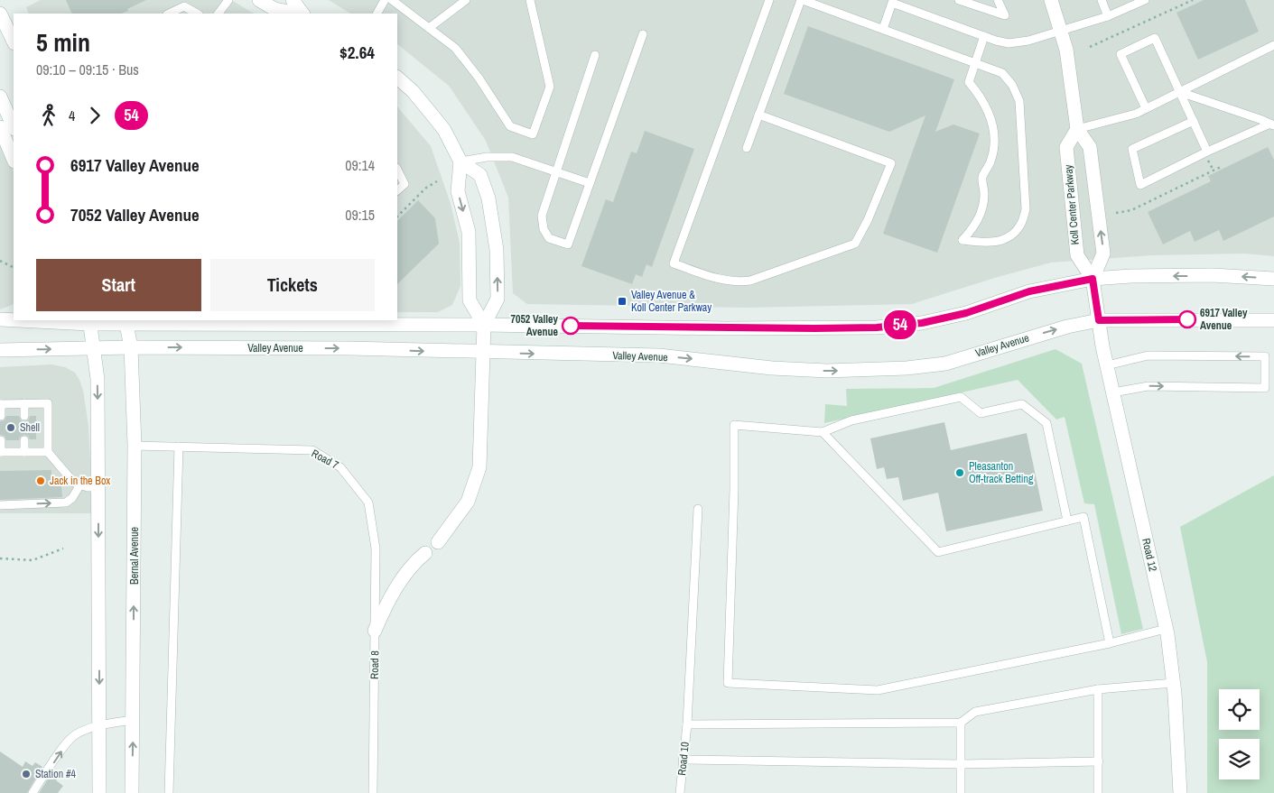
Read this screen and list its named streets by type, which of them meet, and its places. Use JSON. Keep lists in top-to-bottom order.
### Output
{
  "streets": {
    "main road": [
      "Koll Center Parkway",
      "Valley Avenue",
      "Road 12",
      "Bernal Avenue",
      "Road 8"
    ],
    "lane": ["Road 7", "Road 10"]
  },
  "crossings": [
    ["Koll Center Parkway", "Valley Avenue"],
    ["Koll Center Parkway", "Road 12"],
    ["Valley Avenue", "Road 12"],
    ["Valley Avenue", "Bernal Avenue"],
    ["Road 7", "Bernal Avenue"],
    ["Road 7", "Road 8"]
  ],
  "places": {
    "transit": ["Valley Avenue & Koll Center Parkway"],
    "other": [
      "6917 Valley Avenue",
      "7052 Valley Avenue",
      "Shell",
      "Pleasanton Off-track Betting",
      "Jack in the Box",
      "Station #4"
    ]
  },
  "lines": ["bus line 54"],
  "page": {
    "on_map": "54",
    "heading": ["5 min", "09:10 – 09:15 · Bus", "$2.64"],
    "legs": ["4", "54"],
    "list": [
      {
        "name": "6917 Valley Avenue",
        "value": "09:14"
      },
      {
        "name": "7052 Valley Avenue",
        "value": "09:15"
      }
    ],
    "buttons": ["Start", "Tickets"]
  }
}
